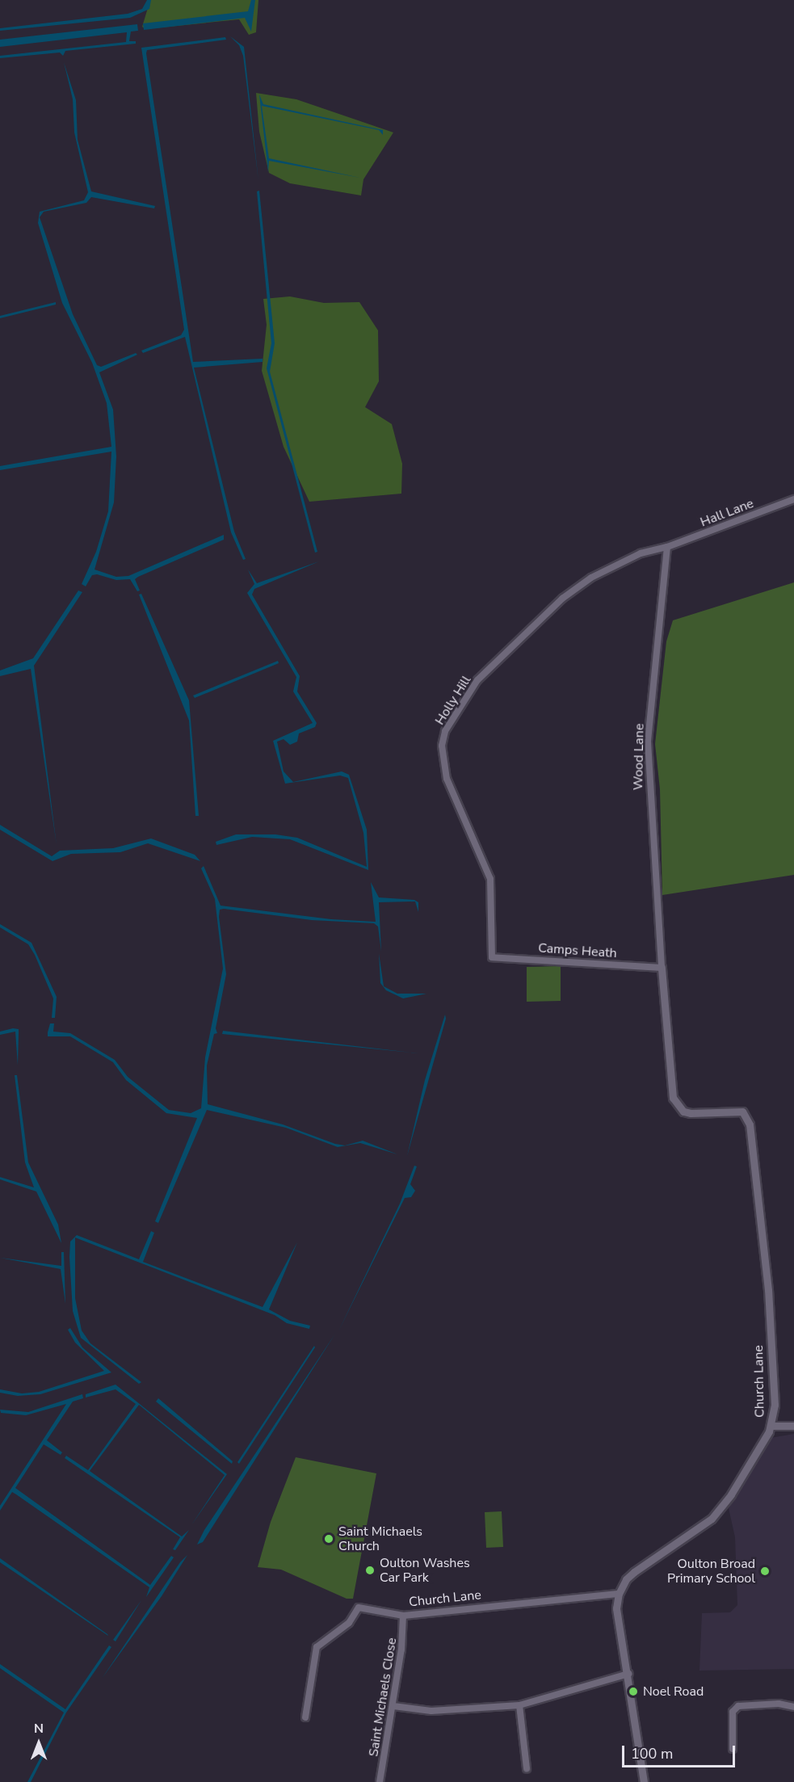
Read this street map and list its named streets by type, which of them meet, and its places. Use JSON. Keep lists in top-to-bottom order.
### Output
{
  "streets": {
    "street": [
      "Hall Lane",
      "Holly Hill",
      "Wood Lane",
      "Camps Heath",
      "Church Lane",
      "Saint Michaels Close"
    ]
  },
  "crossings": [
    ["Hall Lane", "Holly Hill"],
    ["Hall Lane", "Wood Lane"],
    ["Holly Hill", "Wood Lane"],
    ["Holly Hill", "Camps Heath"],
    ["Wood Lane", "Camps Heath"],
    ["Wood Lane", "Church Lane"],
    ["Camps Heath", "Church Lane"],
    ["Church Lane", "Saint Michaels Close"]
  ],
  "places": [
    "Saint Michaels Church",
    "Oulton Washes Car Park",
    "Oulton Broad Primary School",
    "Noel Road"
  ],
  "scale_bar": "100 m",
  "north": "top"
}
